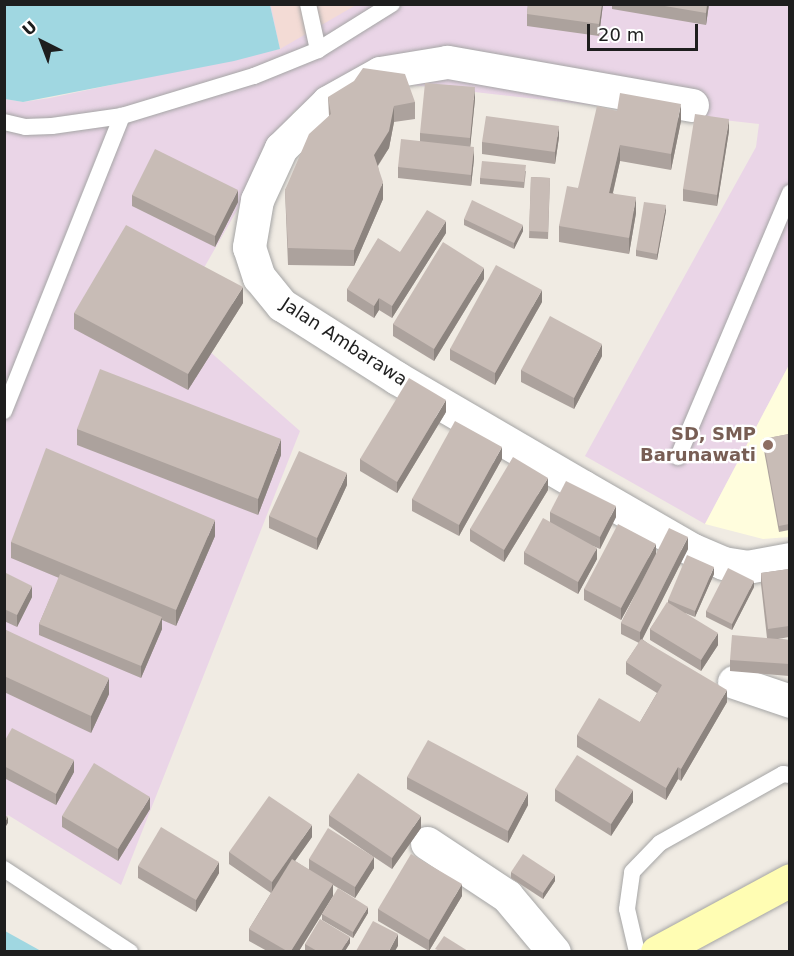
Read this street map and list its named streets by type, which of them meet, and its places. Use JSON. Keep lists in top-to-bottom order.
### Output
{
  "streets": {
    "street": ["Jalan Ambarawa"]
  },
  "places": ["SD, SMP Barunawati"],
  "scale_bar": "20 m",
  "north": "top left"
}
